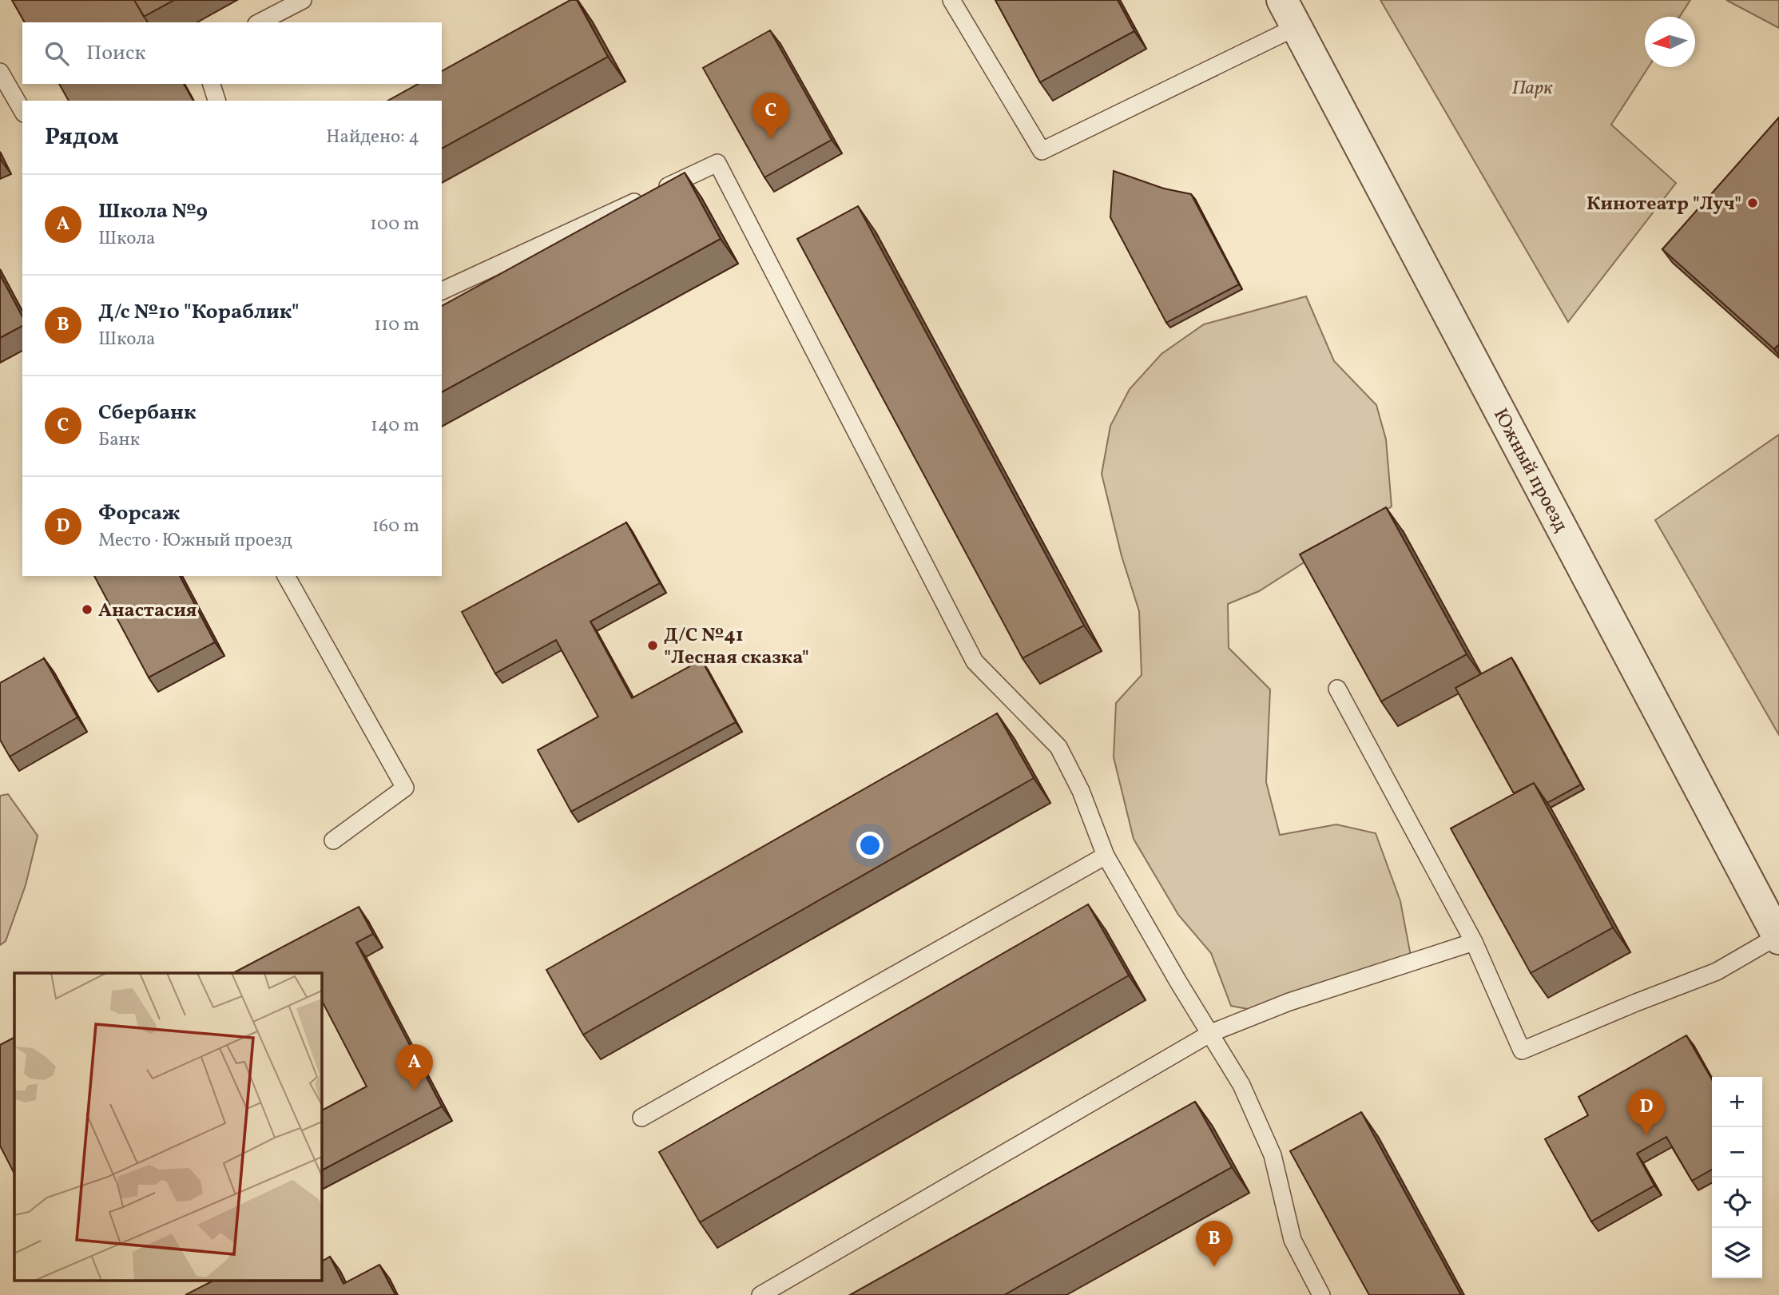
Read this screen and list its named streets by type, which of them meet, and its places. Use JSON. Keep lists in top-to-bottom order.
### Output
{
  "streets": {
    "street": ["Южный проезд"]
  },
  "parks": ["Парк"],
  "places": ["Кинотеатр \"Луч\"", "Анастасия", "Д/С №41 \"Лесная сказка\""],
  "north": "left",
  "page": {
    "search": "Поиск",
    "pins": [
      "C",
      "A",
      "D",
      "B"
    ],
    "heading": ["Рядом", "Найдено: 4"],
    "list": [
      {
        "mark": "A",
        "name": "Школа №9",
        "note": "Школа",
        "value": "100 m"
      },
      {
        "mark": "B",
        "name": "Д/с №10 \"Кораблик\"",
        "note": "Школа",
        "value": "110 m"
      },
      {
        "mark": "C",
        "name": "Сбербанк",
        "note": "Банк",
        "value": "140 m"
      },
      {
        "mark": "D",
        "name": "Форсаж",
        "note": "Место · Южный проезд",
        "value": "160 m"
      }
    ],
    "map_buttons": ["+", "−"]
  }
}
